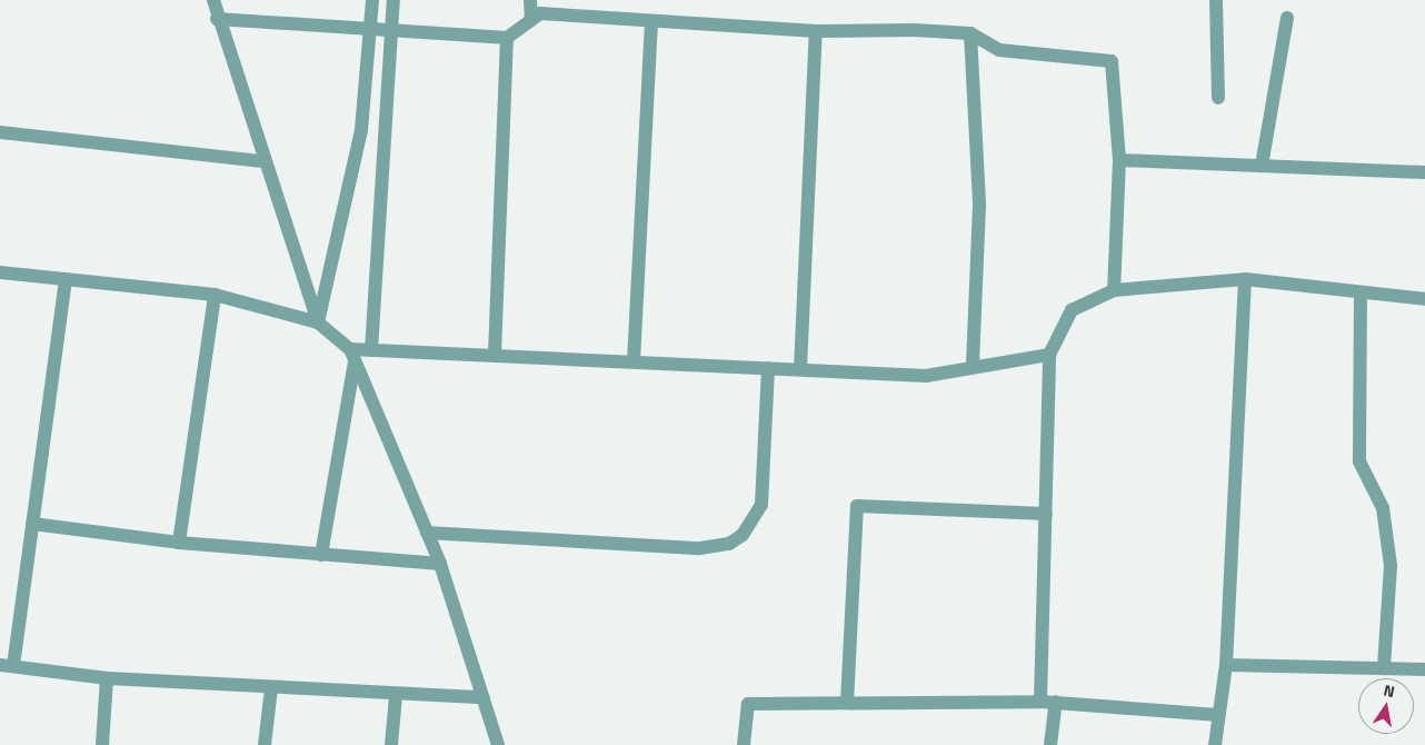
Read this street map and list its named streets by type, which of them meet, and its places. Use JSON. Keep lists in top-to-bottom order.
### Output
{
  "north": "top"
}
